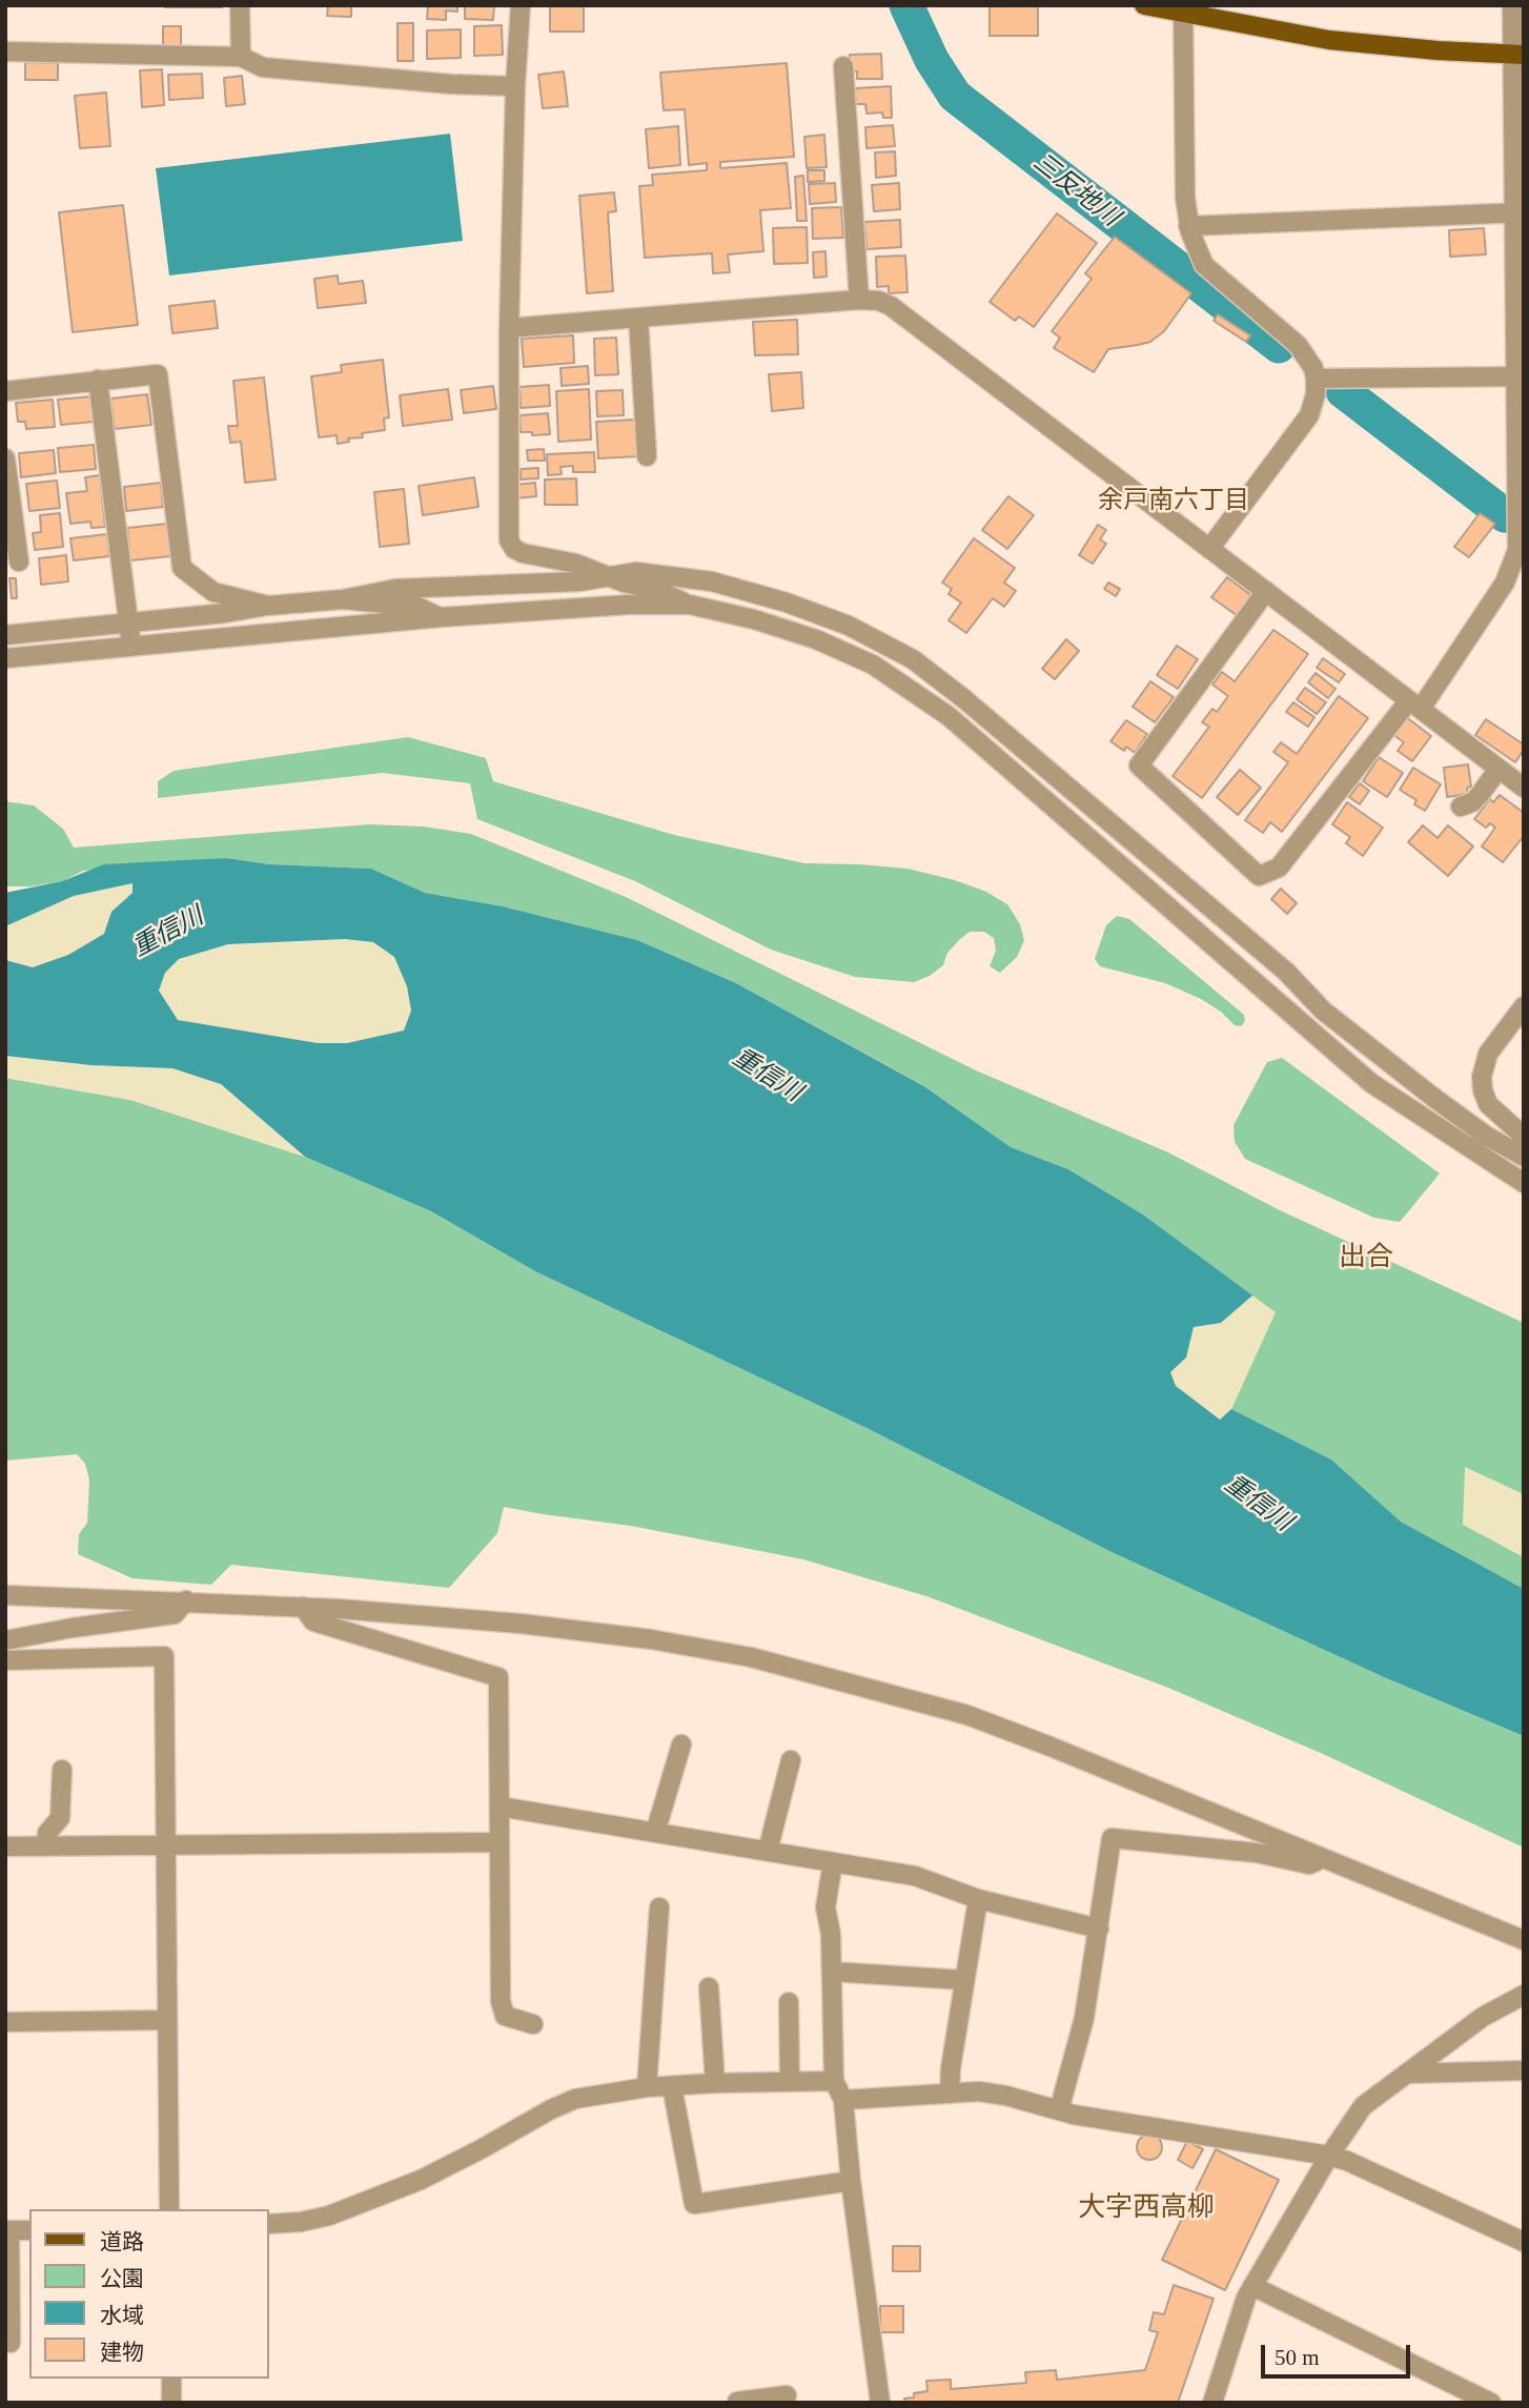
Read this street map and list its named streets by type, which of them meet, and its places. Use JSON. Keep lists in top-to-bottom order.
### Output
{
  "districts": ["余戸南六丁目", "出合", "大字西高柳"],
  "water": ["三反地川", "重信川"],
  "legend": [
    "道路",
    "公園",
    "水域",
    "建物"
  ],
  "scale_bar": "50 m"
}
